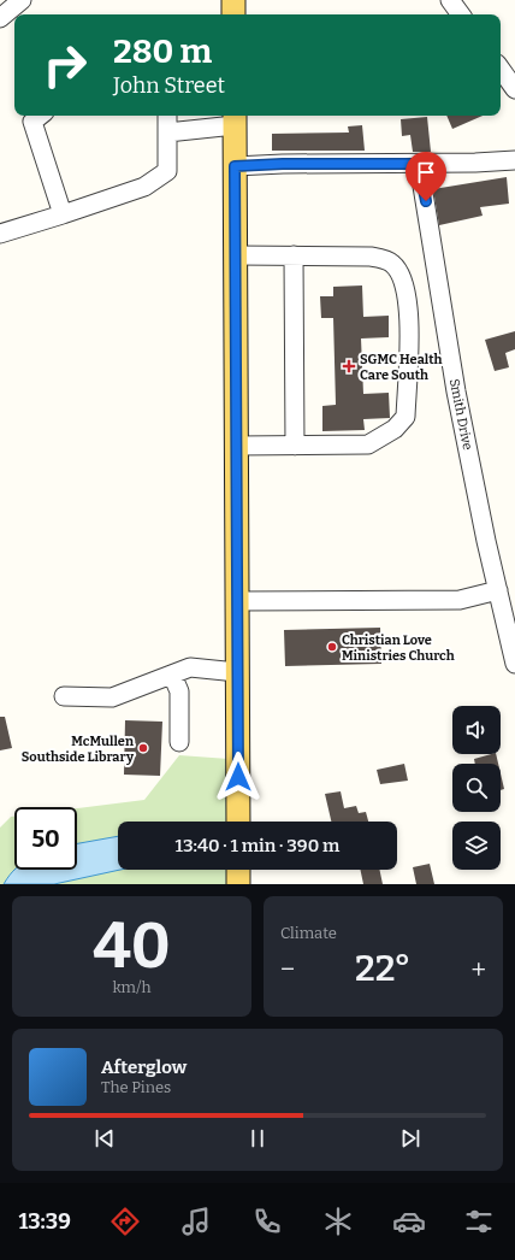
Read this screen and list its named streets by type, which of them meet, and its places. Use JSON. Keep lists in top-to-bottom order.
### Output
{
  "streets": {
    "street": ["Smith Drive"]
  },
  "places": {
    "health": ["SGMC Health Care South"],
    "other": ["Christian Love Ministries Church", "McMullen Southside Library"]
  },
  "page": {
    "turn": ["280 m", "John Street"],
    "limit": "50",
    "trip": "13:40 · 1 min · 390 m",
    "tile": [
      ["40", "km/h"],
      "Climate"
    ],
    "heat": ["−", "22°", "+"],
    "song": ["Afterglow", "The Pines"],
    "tabs": "13:39"
  }
}
